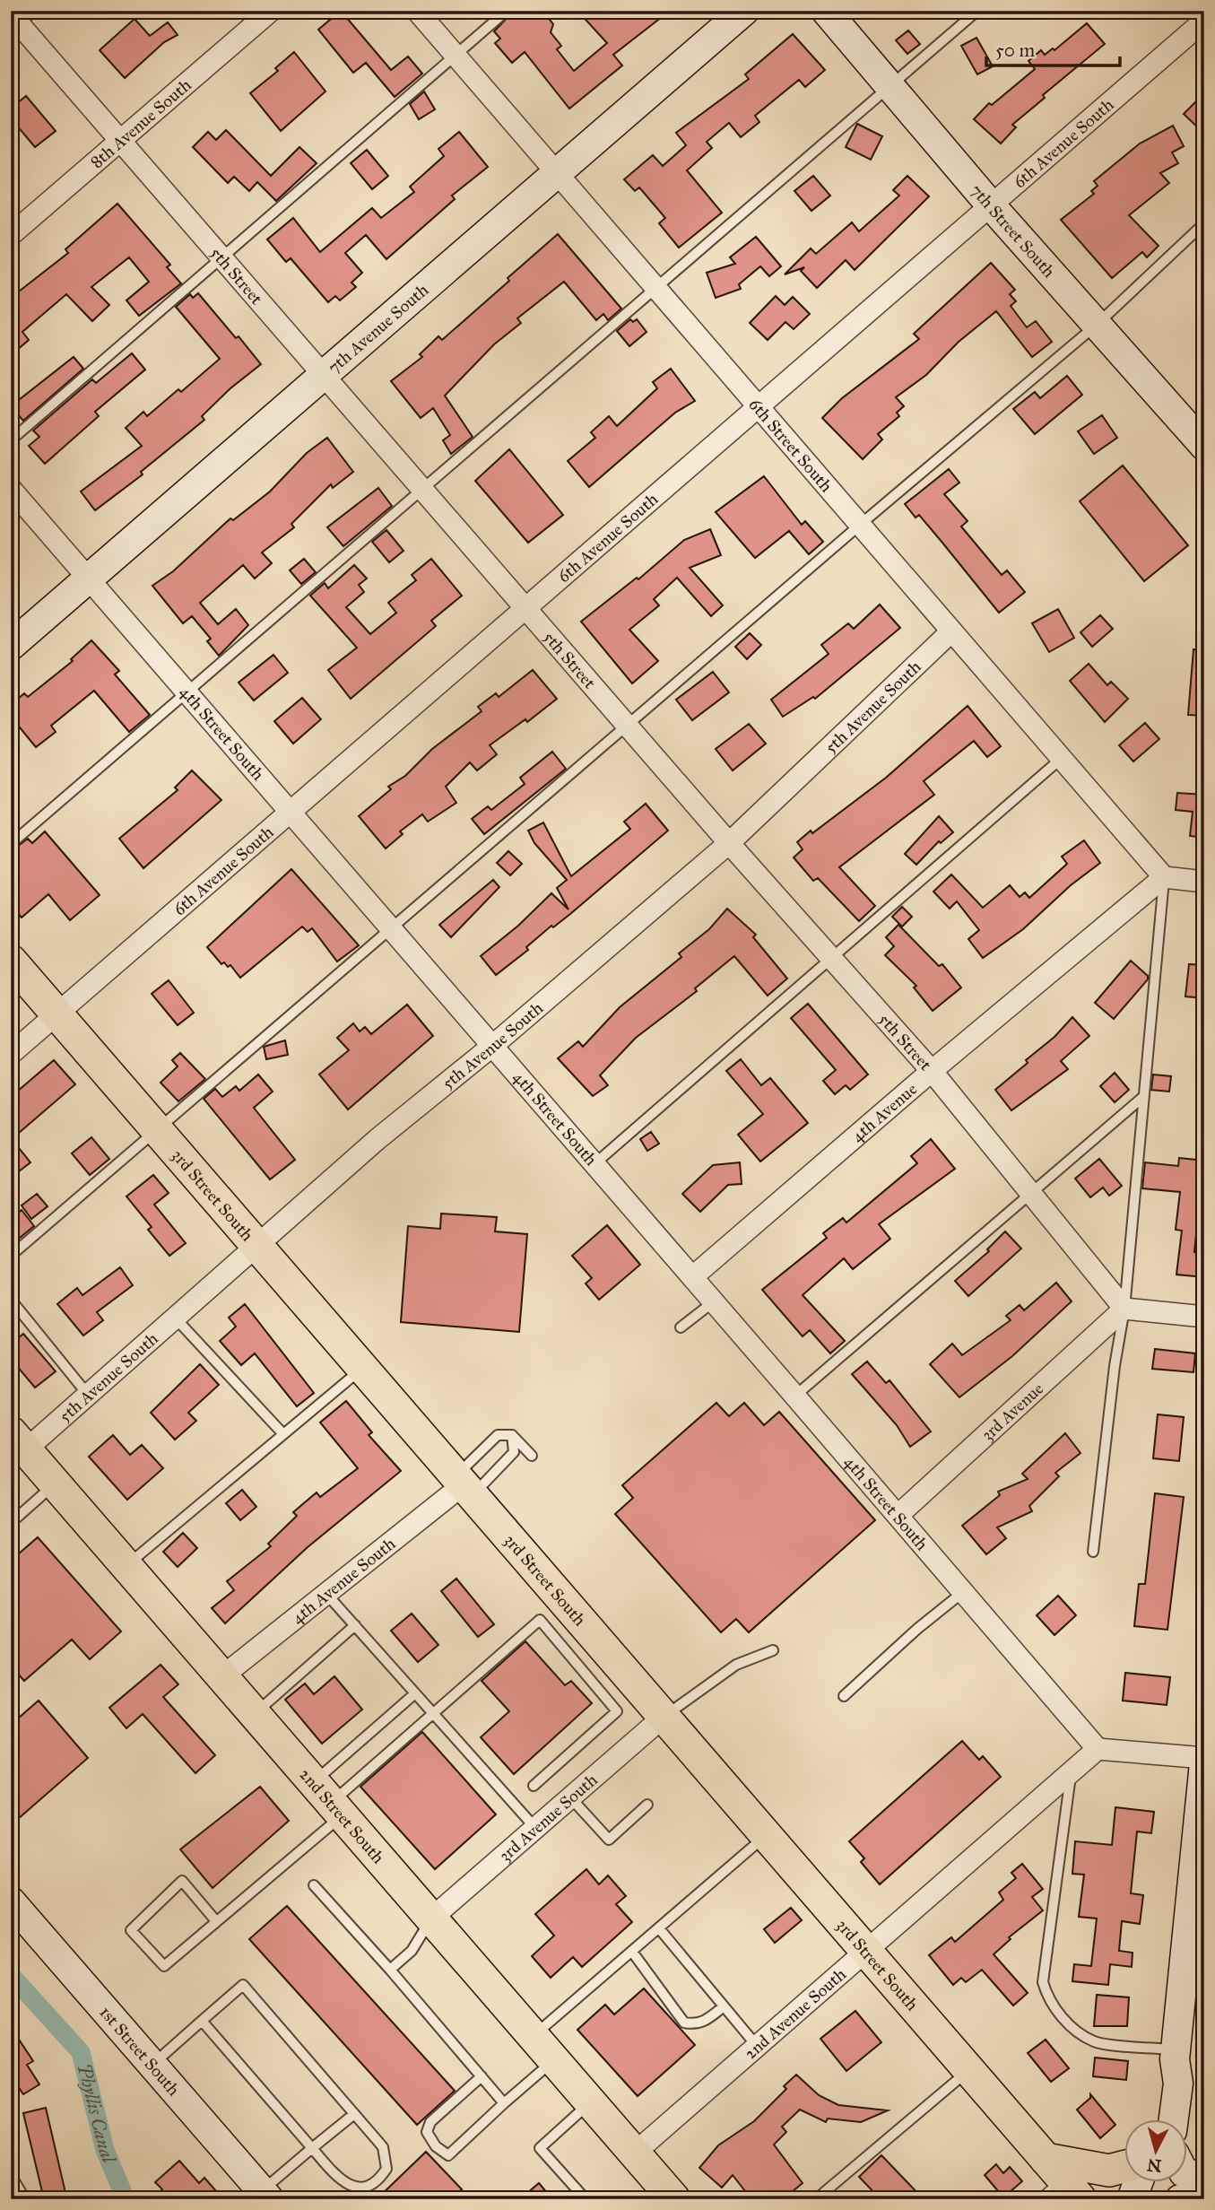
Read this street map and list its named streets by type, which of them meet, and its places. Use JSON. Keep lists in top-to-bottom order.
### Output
{
  "streets": {
    "main road": ["3rd Street South", "2nd Street South"],
    "street": [
      "8th Avenue South",
      "6th Avenue South",
      "7th Street South",
      "5th Street",
      "7th Avenue South",
      "6th Street South",
      "5th Avenue South",
      "4th Street South",
      "4th Avenue",
      "3rd Avenue",
      "4th Avenue South",
      "3rd Avenue South",
      "2nd Avenue South",
      "1st Street South"
    ]
  },
  "crossings": [
    ["8th Avenue South", "5th Street"],
    ["6th Avenue South", "7th Street South"],
    ["6th Avenue South", "5th Street"],
    ["6th Avenue South", "6th Street South"],
    ["6th Avenue South", "4th Street South"],
    ["6th Avenue South", "3rd Street South"],
    ["5th Street", "7th Avenue South"],
    ["5th Street", "5th Avenue South"],
    ["5th Street", "4th Avenue"],
    ["5th Street", "3rd Avenue"],
    ["7th Avenue South", "6th Street South"],
    ["7th Avenue South", "4th Street South"],
    ["6th Street South", "5th Avenue South"],
    ["6th Street South", "4th Avenue"],
    ["5th Avenue South", "4th Street South"],
    ["5th Avenue South", "3rd Street South"],
    ["5th Avenue South", "2nd Street South"],
    ["4th Street South", "4th Avenue"],
    ["4th Street South", "3rd Avenue"],
    ["4th Street South", "2nd Avenue South"],
    ["3rd Street South", "4th Avenue South"],
    ["3rd Street South", "3rd Avenue South"],
    ["3rd Street South", "2nd Avenue South"],
    ["4th Avenue South", "2nd Street South"],
    ["2nd Street South", "3rd Avenue South"],
    ["2nd Street South", "2nd Avenue South"]
  ],
  "water": ["Phyllis Canal"],
  "scale_bar": "50 m",
  "north": "bottom"
}
